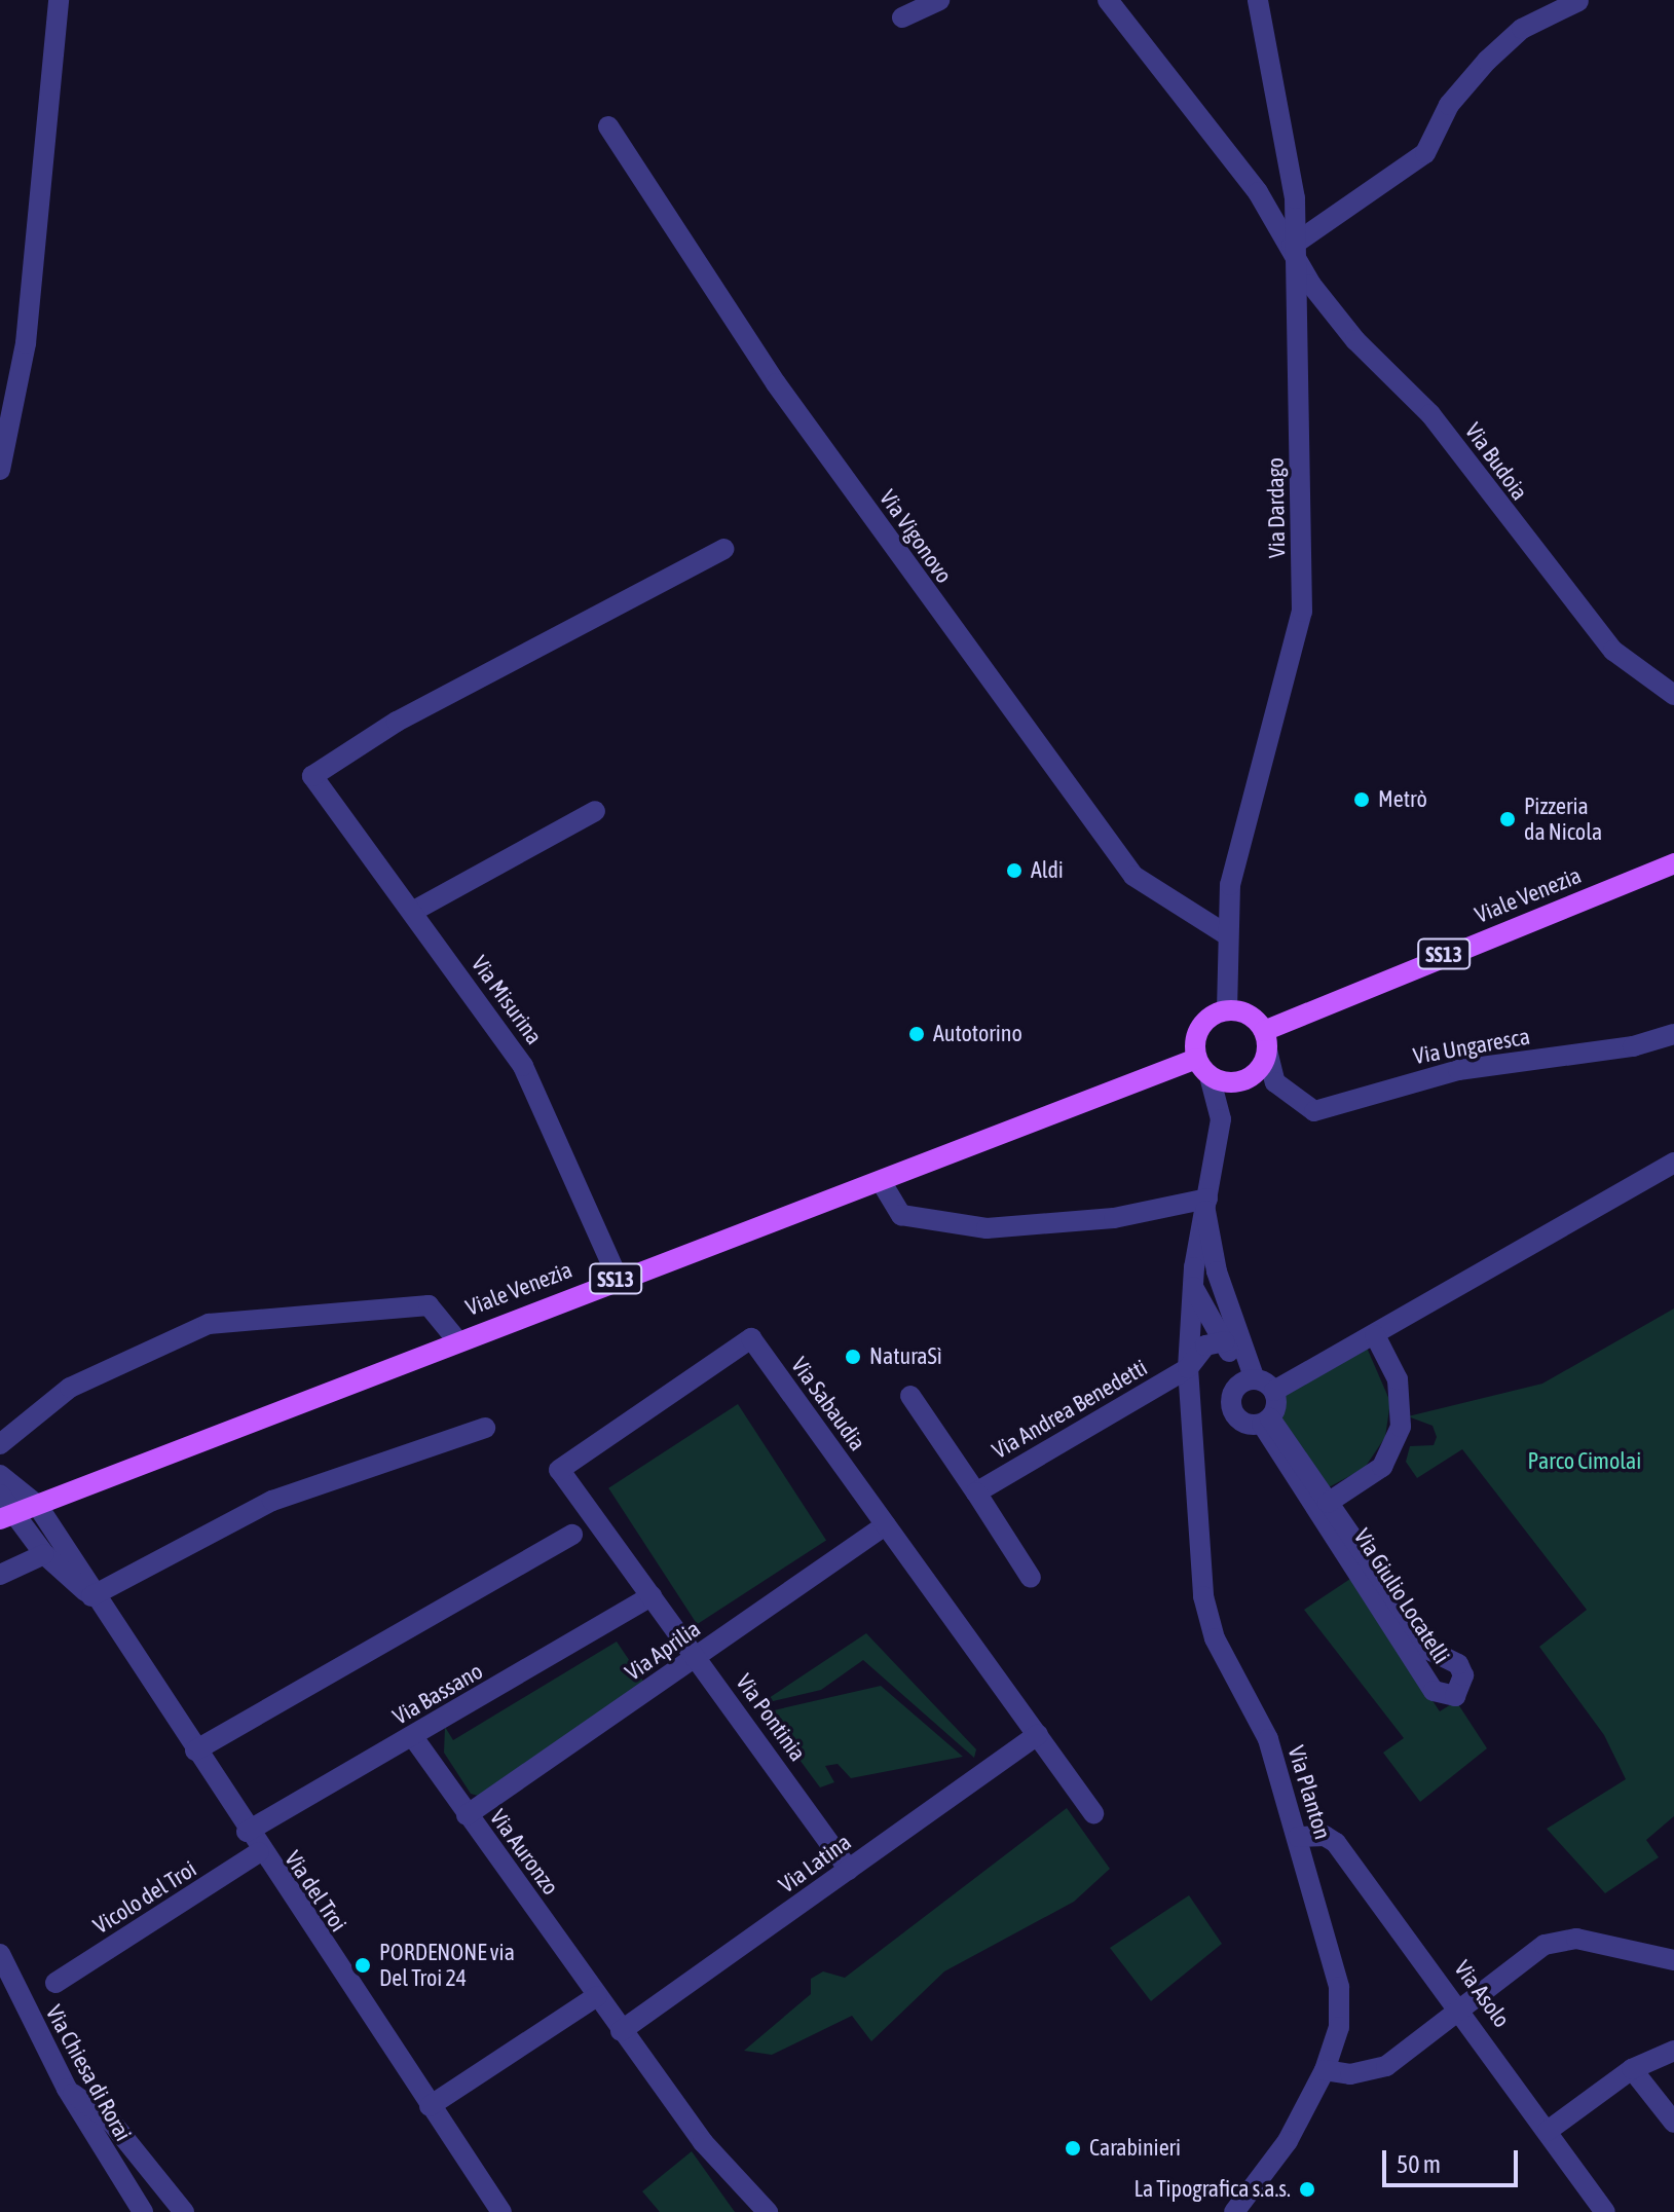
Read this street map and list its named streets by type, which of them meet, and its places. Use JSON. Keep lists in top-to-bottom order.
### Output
{
  "streets": {
    "main road": ["Viale Venezia", "SS13"],
    "street": [
      "Via Budoia",
      "Via Dardago",
      "Via Vigonovo",
      "Via Misurina",
      "Via Ungaresca",
      "Via Sabaudia",
      "Via Andrea Benedetti",
      "Via Giulio Locatelli",
      "Via Aprilia",
      "Via Bassano",
      "Via Pontinia",
      "Via Planton",
      "Via Auronzo",
      "Via Latina",
      "Via del Troi",
      "Vicolo del Troi",
      "Via Asolo",
      "Via Chiesa di Rorai"
    ]
  },
  "crossings": [
    ["Via Budoia", "Via Dardago"],
    ["Via Dardago", "Via Vigonovo"],
    ["Via Dardago", "Viale Venezia"],
    ["Via Dardago", "Via Ungaresca"],
    ["Via Dardago", "Via Planton"],
    ["Viale Venezia", "Via Misurina"],
    ["Viale Venezia", "Via Ungaresca"],
    ["Viale Venezia", "Via Planton"],
    ["Viale Venezia", "Via del Troi"],
    ["Via Ungaresca", "Via Planton"],
    ["Via Sabaudia", "Via Aprilia"],
    ["Via Sabaudia", "Via Bassano"],
    ["Via Sabaudia", "Via Pontinia"],
    ["Via Sabaudia", "Via Latina"],
    ["Via Andrea Benedetti", "Via Planton"],
    ["Via Giulio Locatelli", "Via Planton"],
    ["Via Aprilia", "Via Pontinia"],
    ["Via Aprilia", "Via Auronzo"],
    ["Via Bassano", "Via Pontinia"],
    ["Via Bassano", "Via Auronzo"],
    ["Via Bassano", "Via del Troi"],
    ["Via Pontinia", "Via Latina"],
    ["Via Planton", "Via Asolo"],
    ["Via Auronzo", "Via Latina"],
    ["Via del Troi", "Vicolo del Troi"]
  ],
  "parks": ["Parco Cimolai"],
  "places": [
    "Metrò",
    "Pizzeria da Nicola",
    "Aldi",
    "Autotorino",
    "NaturaSì",
    "PORDENONE via Del Troi 24",
    "Carabinieri",
    "La Tipografica s.a.s."
  ],
  "scale_bar": "50 m"
}
